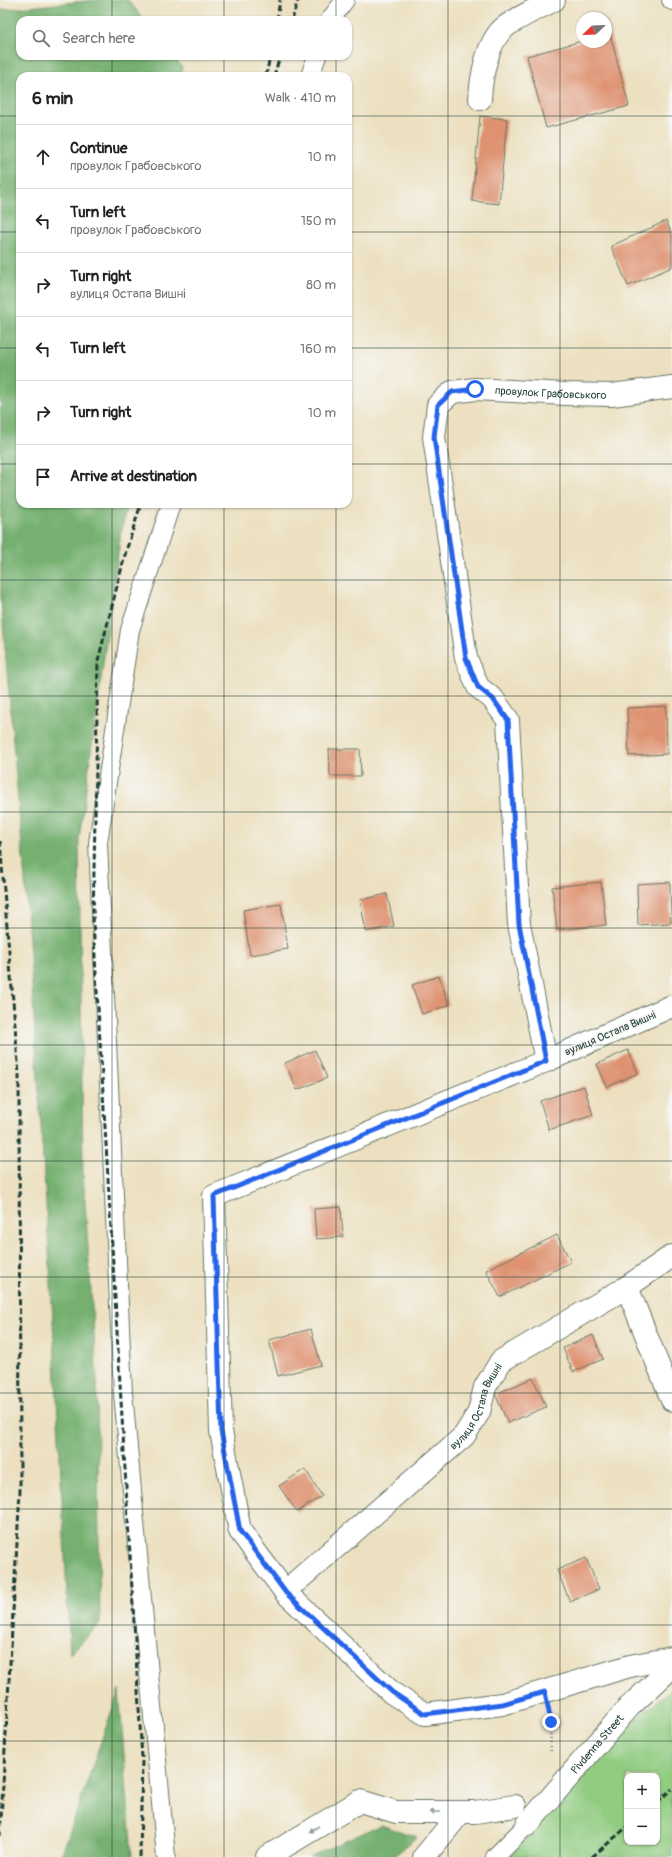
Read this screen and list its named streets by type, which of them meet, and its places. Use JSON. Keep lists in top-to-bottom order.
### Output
{
  "streets": {
    "street": ["провулок Грабовського", "вулиця Остапа Вишні", "Pivdenna Street"]
  },
  "crossings": [
    ["провулок Грабовського", "вулиця Остапа Вишні"]
  ],
  "north": "bottom left",
  "page": {
    "search": "Search here",
    "heading": ["6 min", "Walk · 410 m"],
    "list": [
      ["Continue", "провулок Грабовського", "10 m"],
      ["Turn left", "провулок Грабовського", "150 m"],
      ["Turn right", "вулиця Остапа Вишні", "80 m"],
      ["Turn left", "160 m"],
      ["Turn right", "10 m"],
      "Arrive at destination"
    ],
    "map_buttons": ["+", "−"]
  }
}
